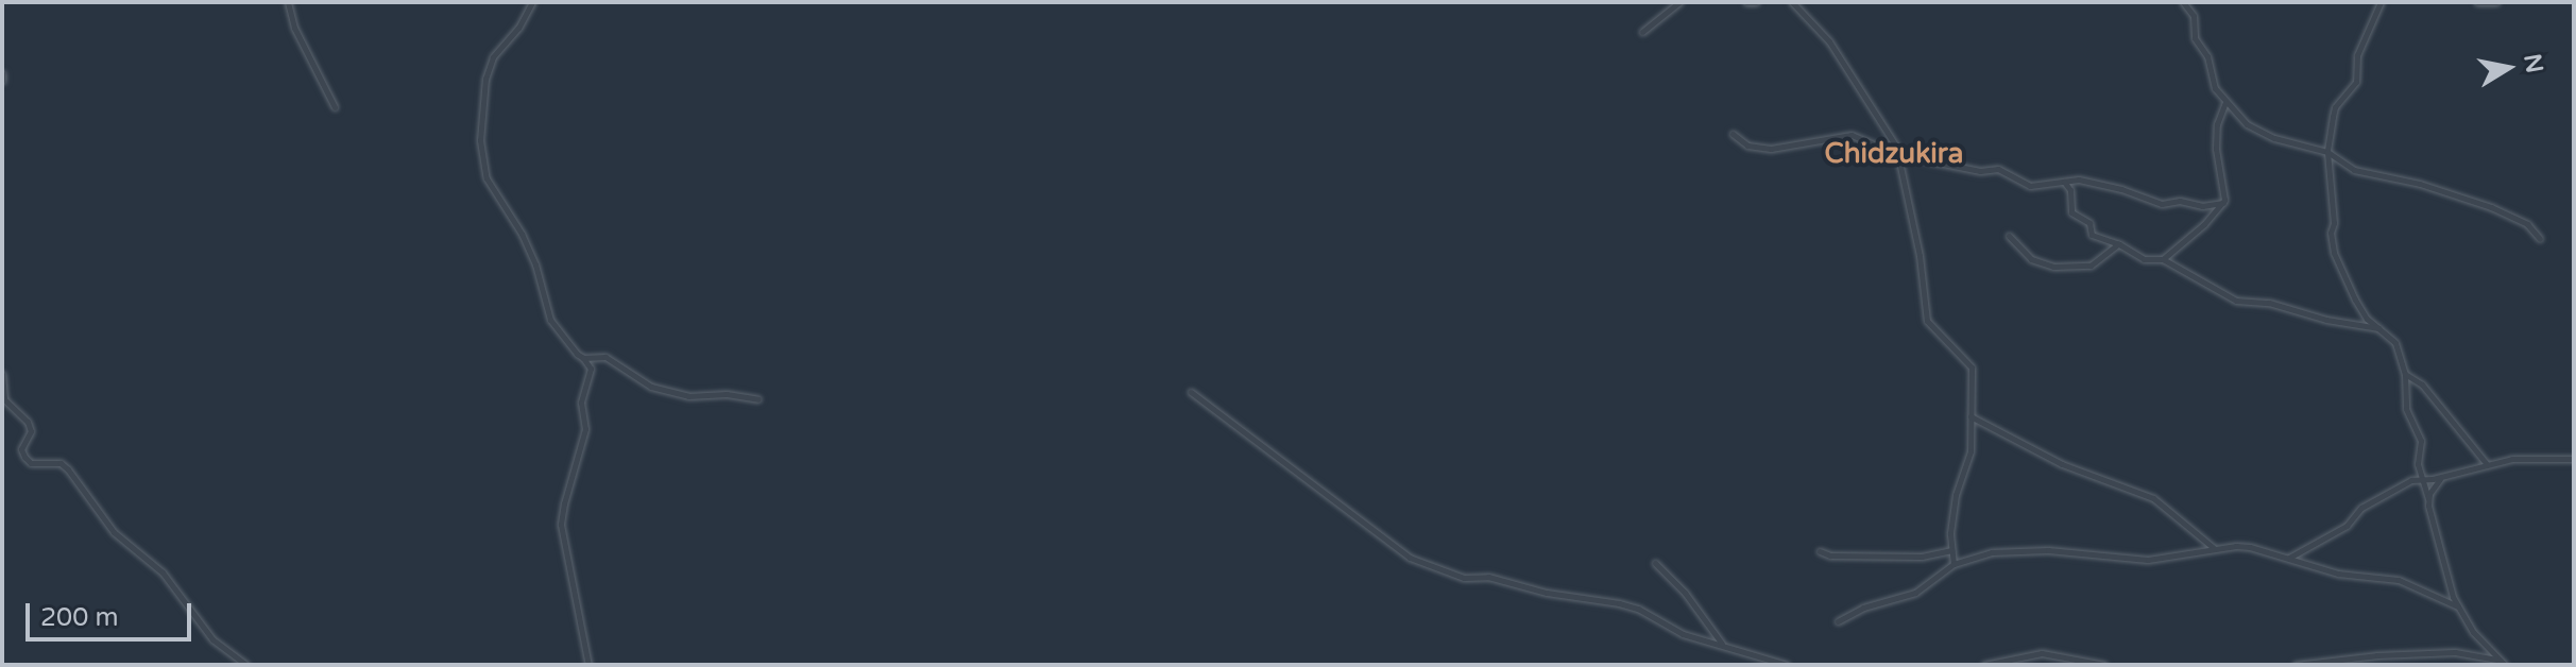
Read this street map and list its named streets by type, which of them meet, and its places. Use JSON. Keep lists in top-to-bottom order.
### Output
{
  "districts": ["Chidzukira"],
  "scale_bar": "200 m",
  "north": "right"
}
